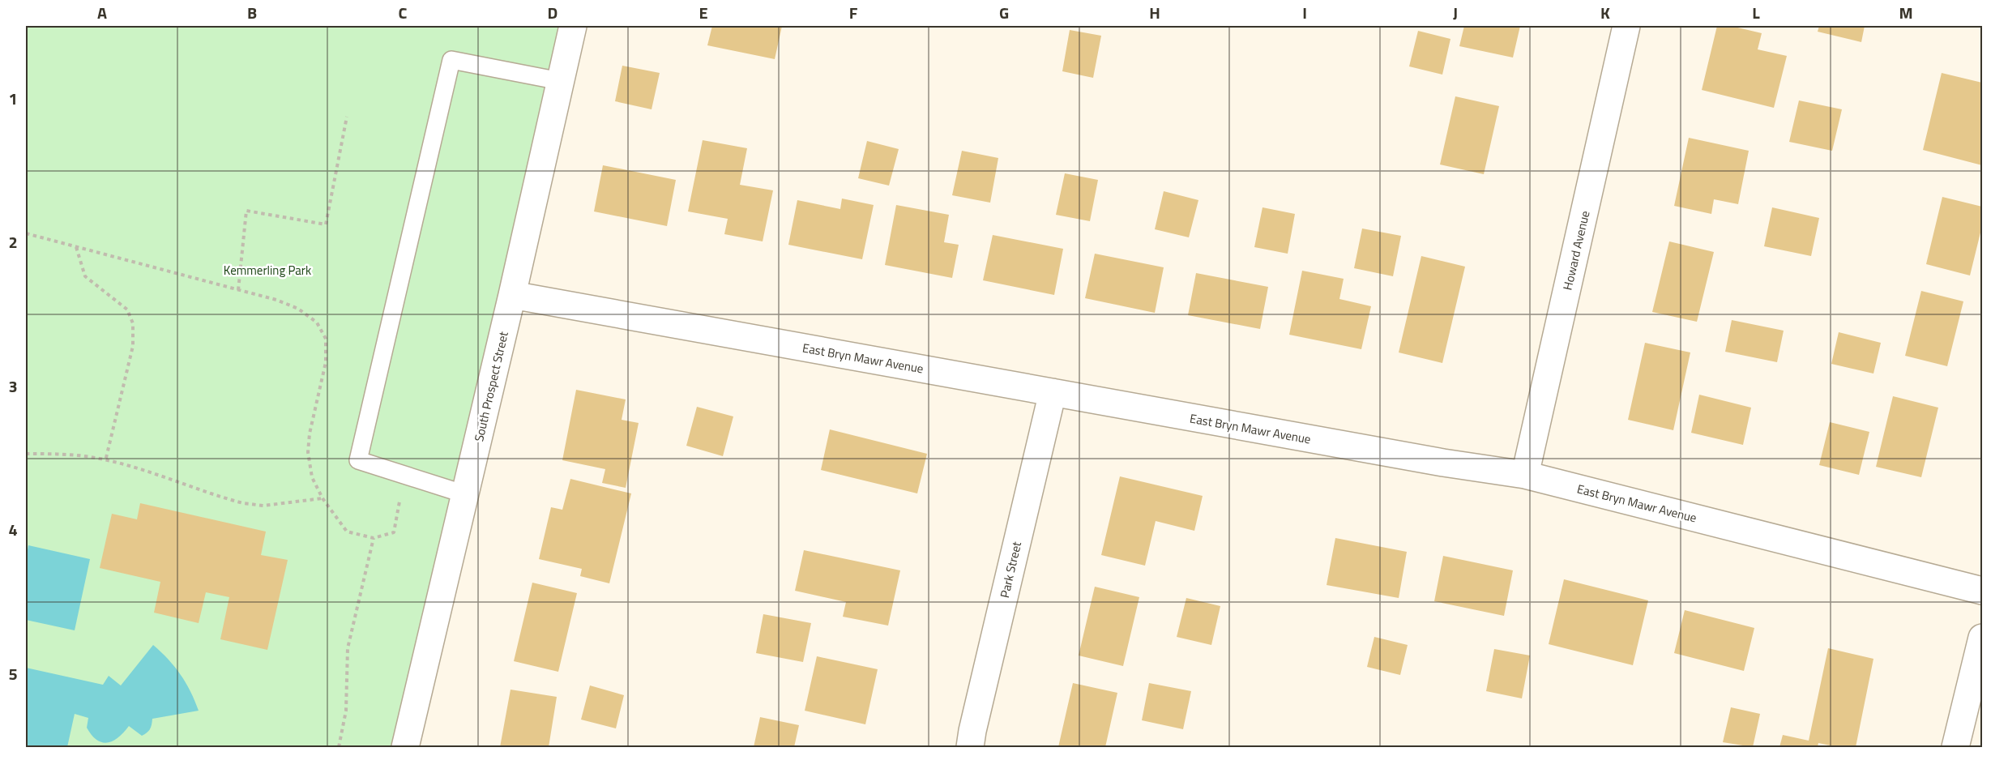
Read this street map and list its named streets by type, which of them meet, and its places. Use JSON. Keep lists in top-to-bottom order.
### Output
{
  "streets": {
    "street": [
      "Howard Avenue",
      "East Bryn Mawr Avenue",
      "South Prospect Street",
      "Park Street"
    ]
  },
  "crossings": [
    ["Howard Avenue", "East Bryn Mawr Avenue"],
    ["East Bryn Mawr Avenue", "South Prospect Street"],
    ["East Bryn Mawr Avenue", "Park Street"]
  ],
  "parks": ["Kemmerling Park"],
  "grid": {
    "columns": [
      "A",
      "B",
      "C",
      "D",
      "E",
      "F",
      "G",
      "H",
      "I",
      "J",
      "K",
      "L",
      "M"
    ],
    "rows": [
      "1",
      "2",
      "3",
      "4",
      "5"
    ]
  }
}
